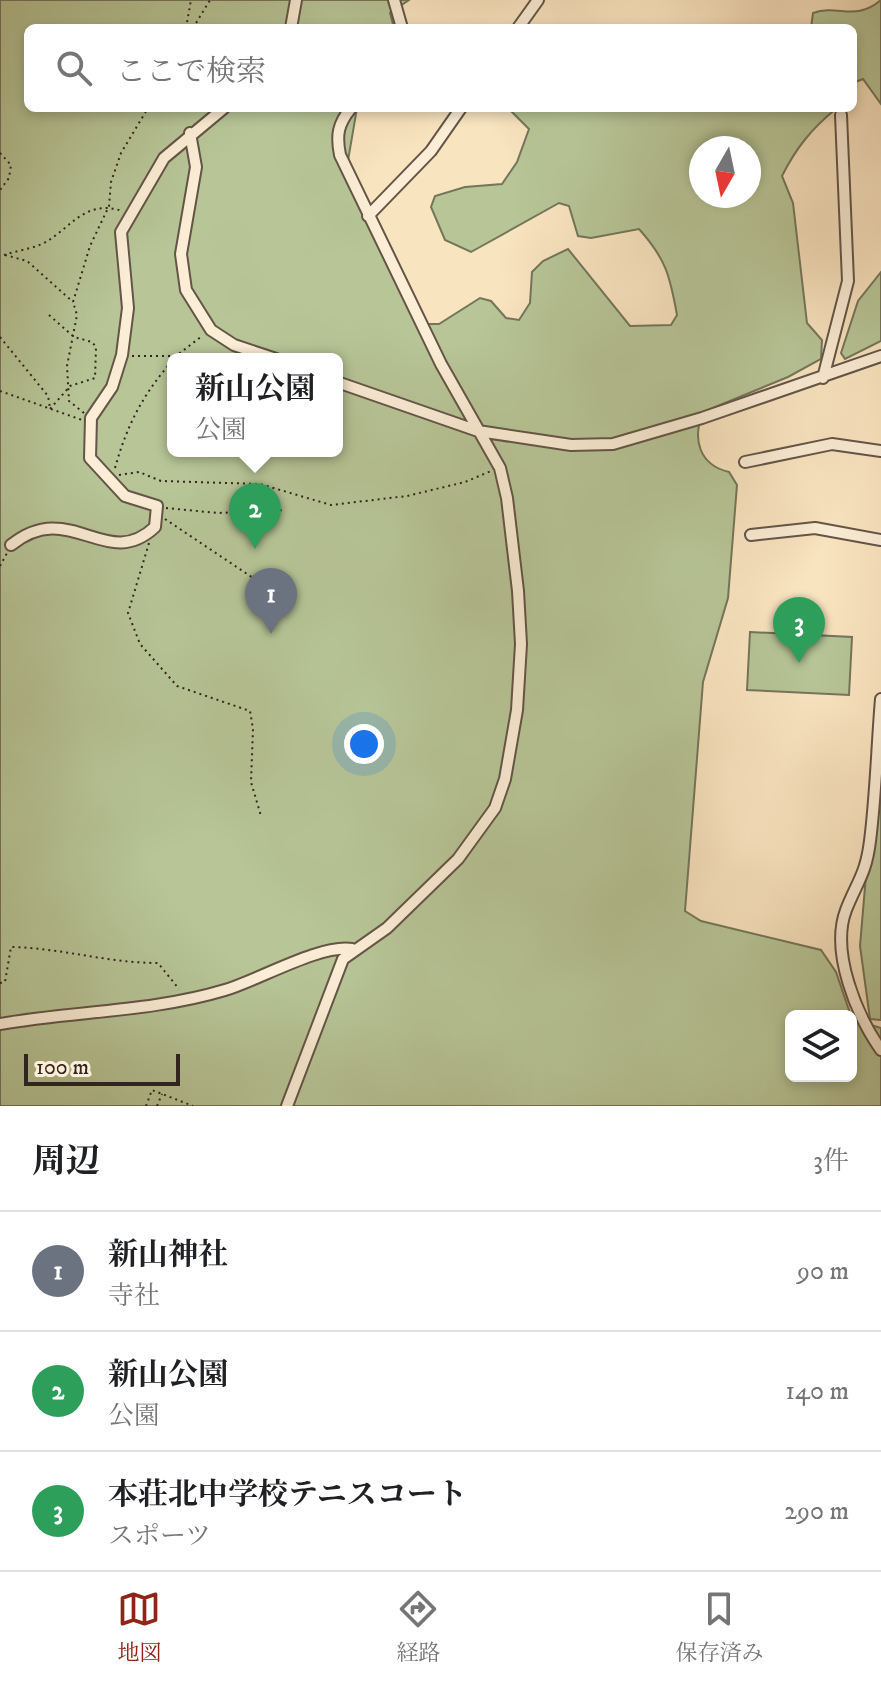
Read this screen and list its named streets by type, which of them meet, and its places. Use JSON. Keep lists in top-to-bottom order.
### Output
{
  "scale_bar": "100 m",
  "north": "bottom",
  "page": {
    "search": "ここで検索",
    "popup": ["新山公園", "公園"],
    "pins": ["2", "1", "3"],
    "scale": "100 m",
    "heading": ["周辺", "3件"],
    "list": [
      {
        "mark": "1",
        "name": "新山神社",
        "note": "寺社",
        "value": "90 m"
      },
      {
        "mark": "2",
        "name": "新山公園",
        "note": "公園",
        "value": "140 m"
      },
      {
        "mark": "3",
        "name": "本荘北中学校テニスコート",
        "note": "スポーツ",
        "value": "290 m"
      }
    ],
    "nav": ["地図", "経路", "保存済み"]
  }
}
